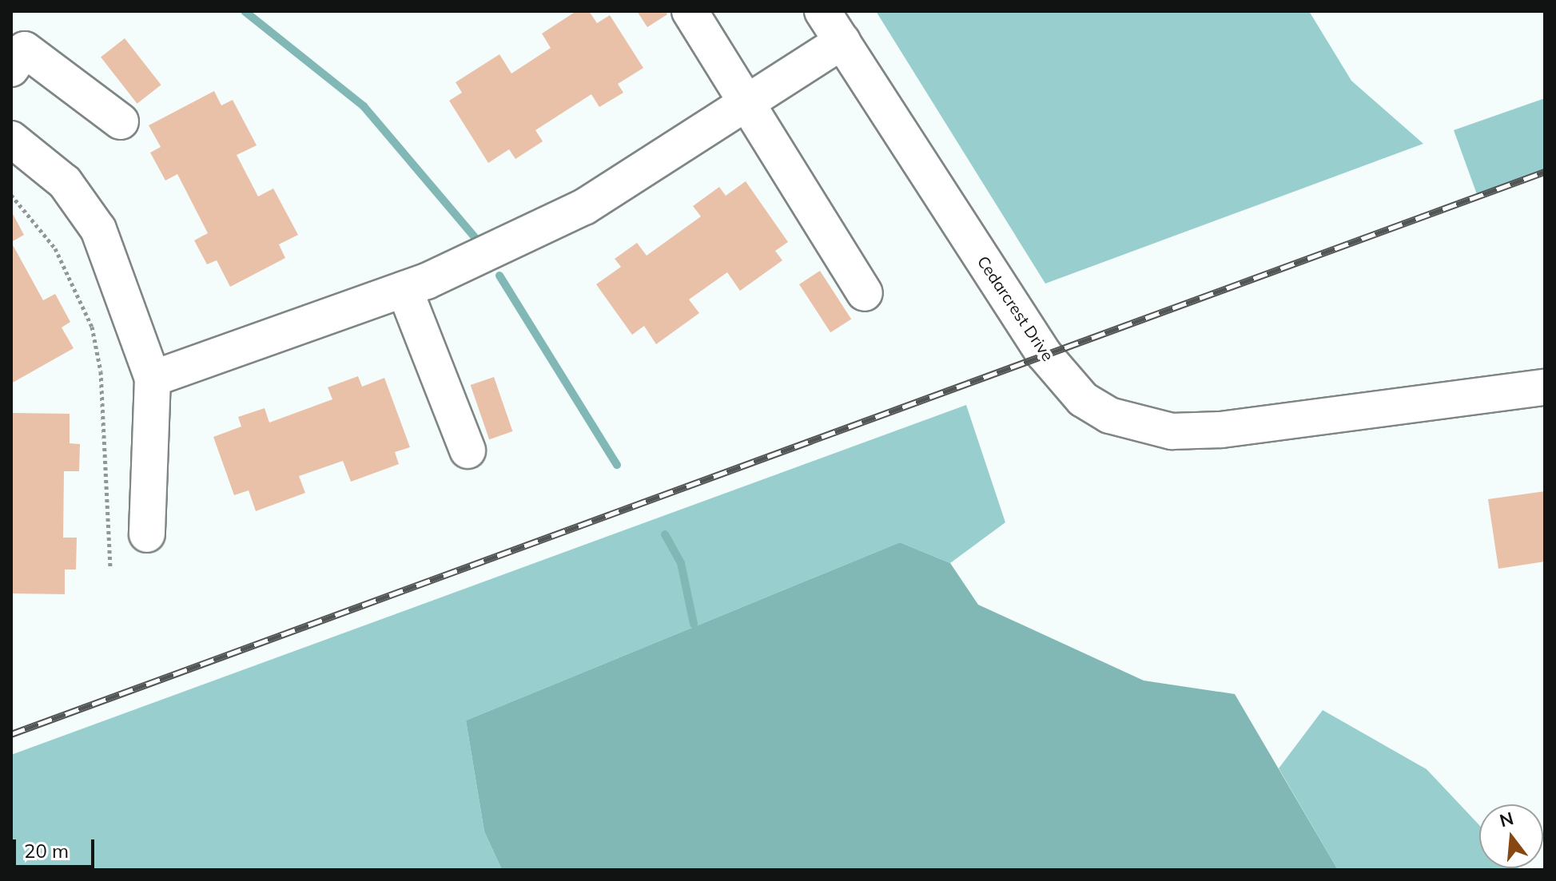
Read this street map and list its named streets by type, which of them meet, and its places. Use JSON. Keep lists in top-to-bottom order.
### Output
{
  "streets": {
    "street": ["Cedarcrest Drive"]
  },
  "scale_bar": "20 m",
  "north": "top"
}
